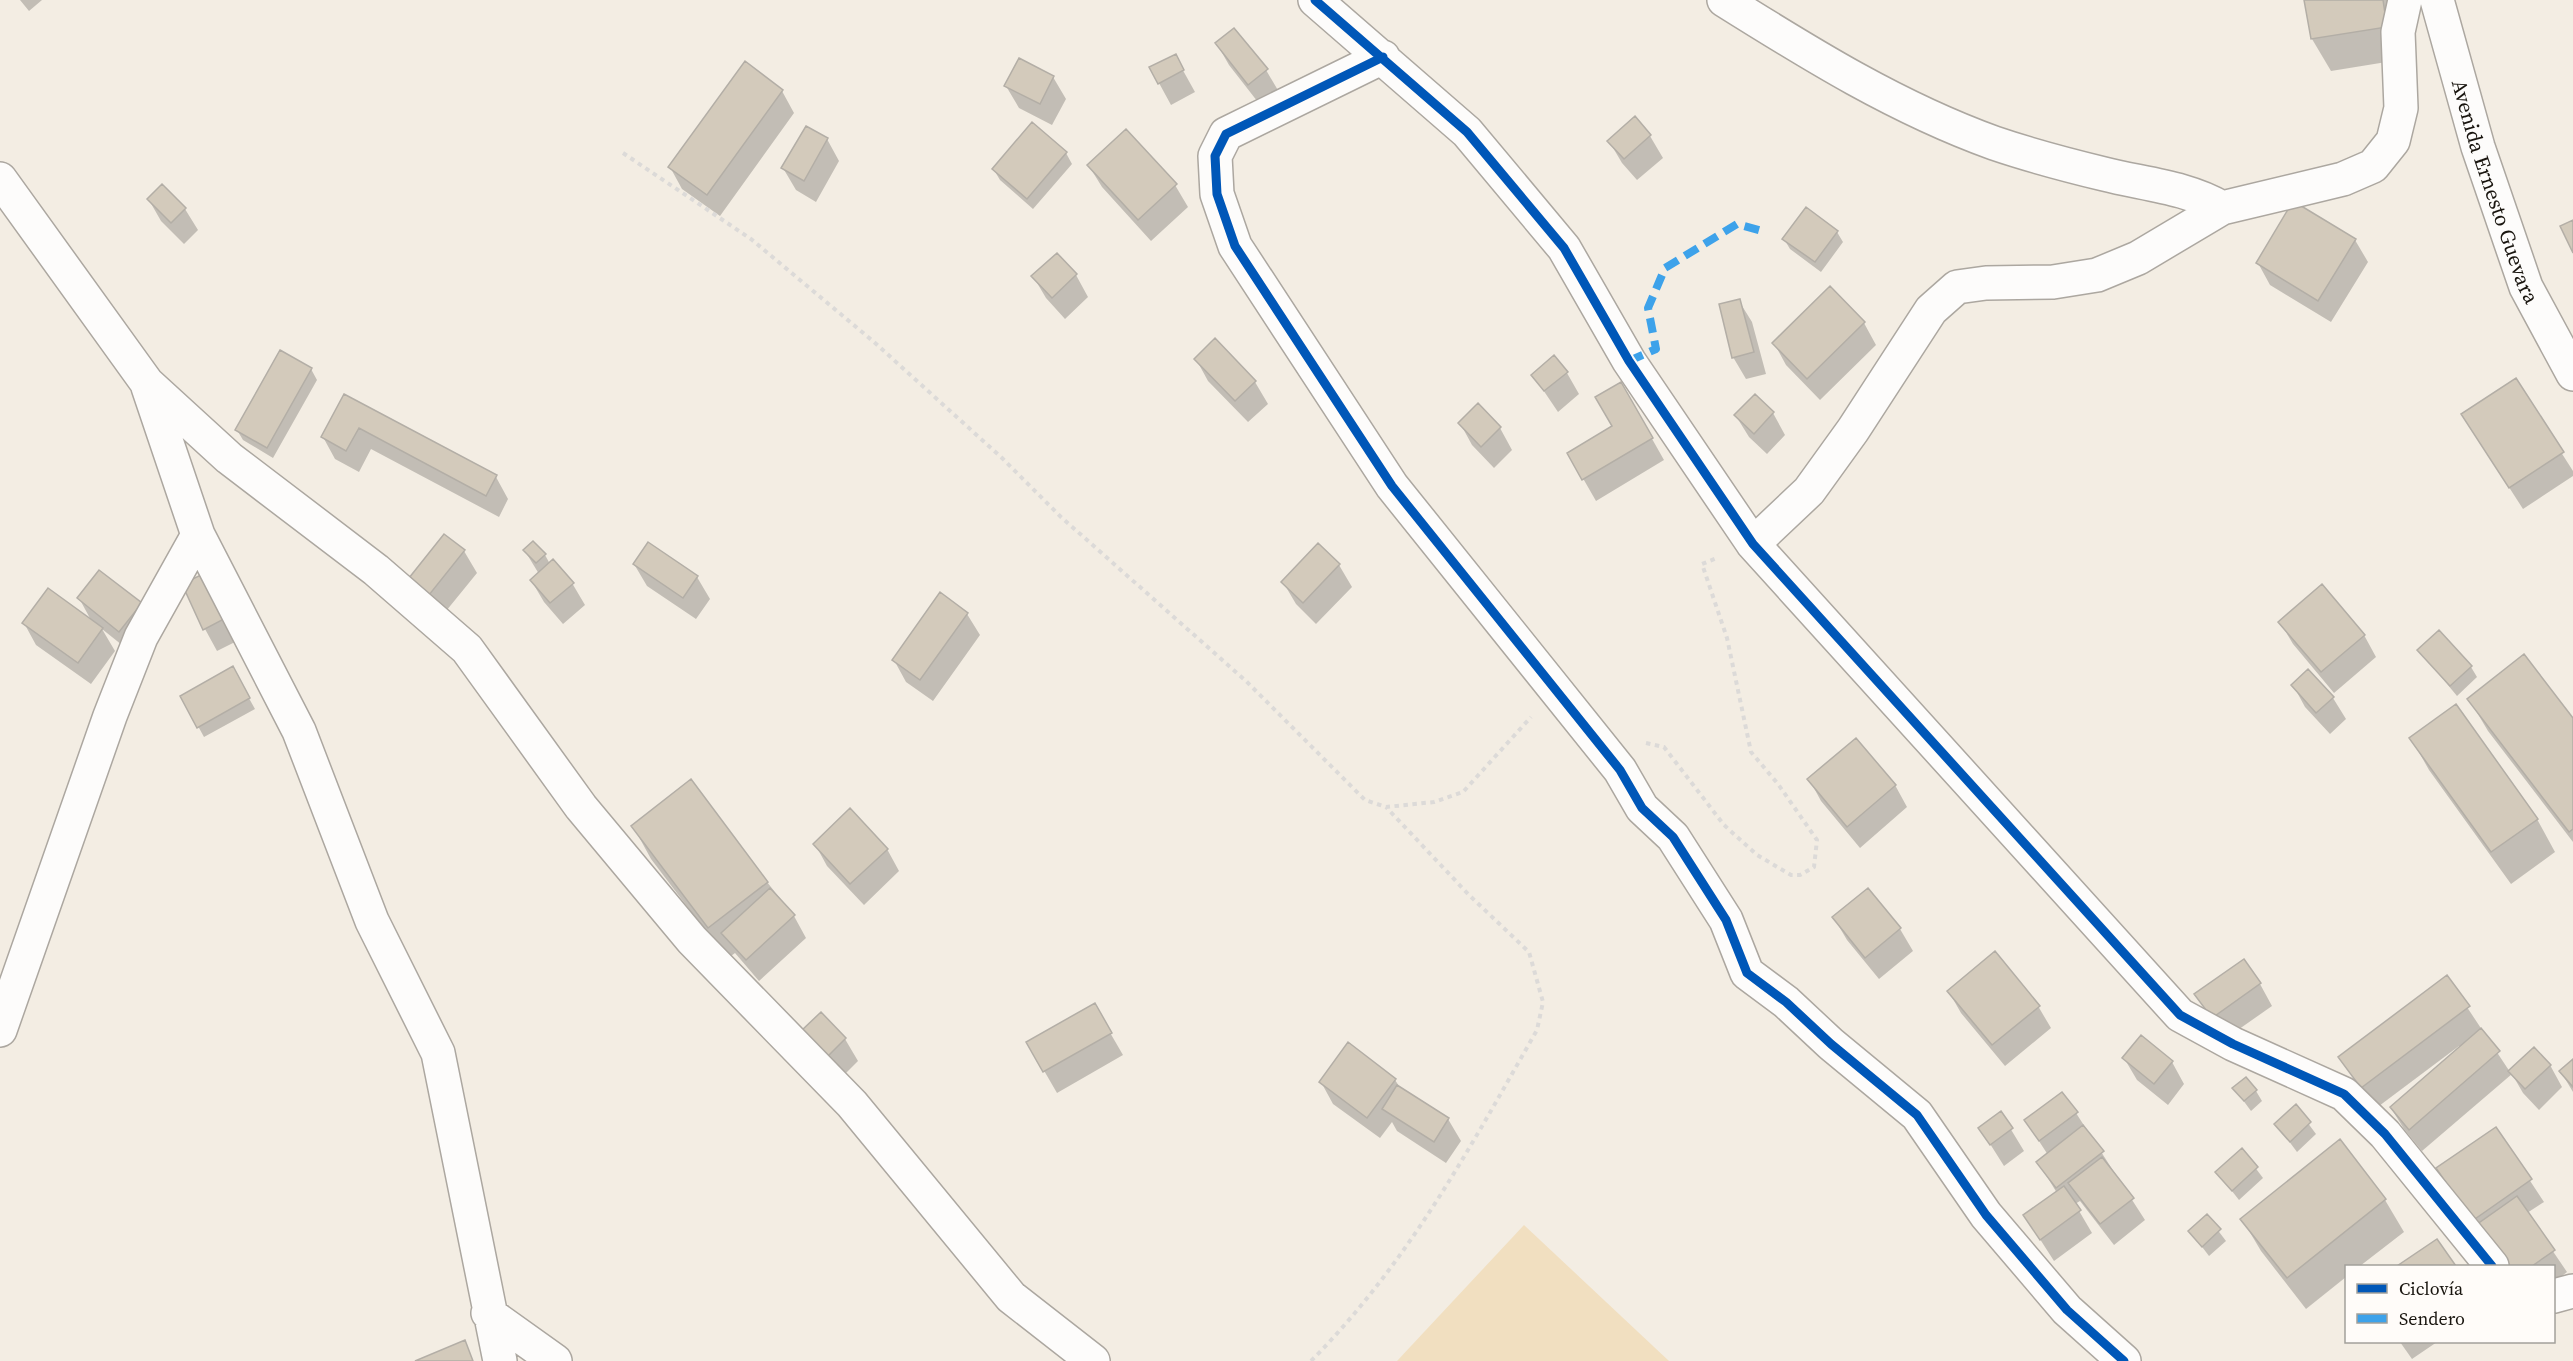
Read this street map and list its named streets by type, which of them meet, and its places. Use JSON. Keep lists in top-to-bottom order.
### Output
{
  "streets": {
    "street": ["Avenida Ernesto Guevara"]
  },
  "legend": ["Ciclovía", "Sendero"]
}
